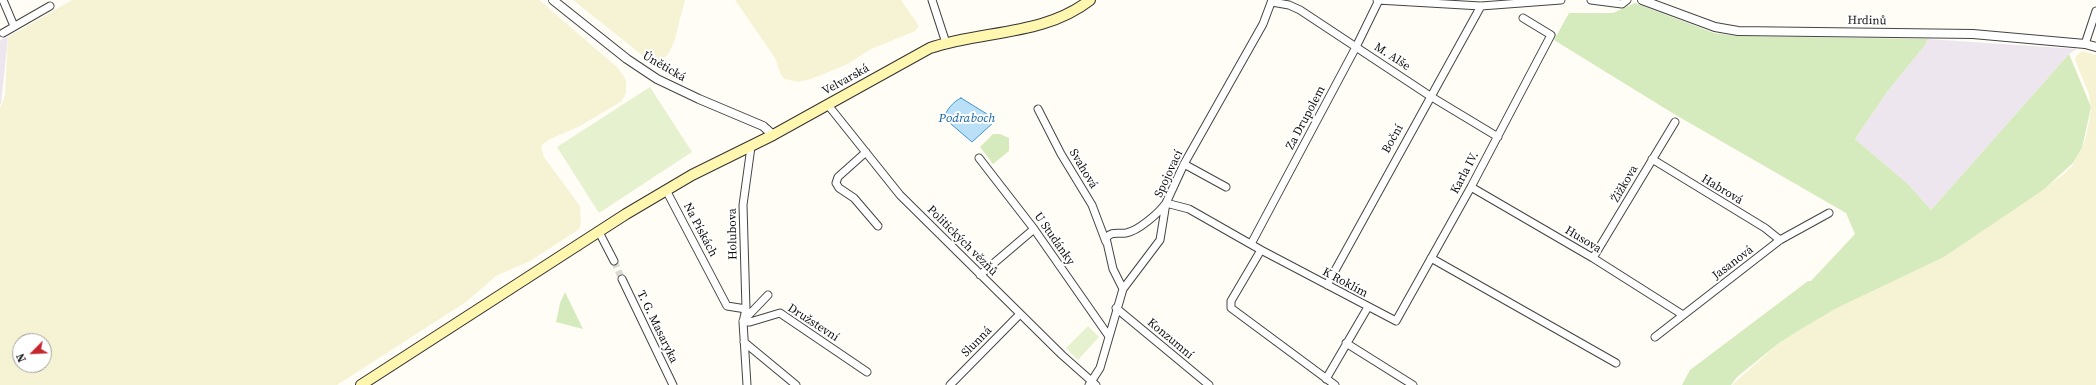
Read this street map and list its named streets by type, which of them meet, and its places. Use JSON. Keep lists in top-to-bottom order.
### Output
{
  "streets": {
    "main road": ["Velvarská"],
    "street": [
      "Hrdinů",
      "M. Alše",
      "Únětická",
      "Za Drupolem",
      "Boční",
      "Svahová",
      "Karla IV.",
      "Spojovací",
      "Žižkova",
      "Habrová",
      "Na Pískách",
      "Holubova",
      "U Studánky",
      "Husova",
      "Politických vězňů",
      "Jasanová",
      "K Roklím",
      "Družstevní",
      "T. G. Masaryka",
      "Konzumní",
      "Slunná"
    ]
  },
  "crossings": [
    ["M. Alše", "Za Drupolem"],
    ["M. Alše", "Boční"],
    ["M. Alše", "Karla IV."],
    ["M. Alše", "Spojovací"],
    ["Únětická", "Velvarská"],
    ["Velvarská", "Na Pískách"],
    ["Velvarská", "Holubova"],
    ["Velvarská", "Politických vězňů"],
    ["Za Drupolem", "K Roklím"],
    ["Boční", "K Roklím"],
    ["Svahová", "Spojovací"],
    ["Karla IV.", "Husova"],
    ["Karla IV.", "K Roklím"],
    ["Spojovací", "U Studánky"],
    ["Spojovací", "Politických vězňů"],
    ["Spojovací", "K Roklím"],
    ["Spojovací", "Konzumní"],
    ["Žižkova", "Habrová"],
    ["Žižkova", "Husova"],
    ["Habrová", "Jasanová"],
    ["Na Pískách", "Holubova"],
    ["Holubova", "Družstevní"],
    ["Husova", "Jasanová"],
    ["Politických vězňů", "Slunná"]
  ],
  "water": ["Podraboch"],
  "north": "bottom left"
}
